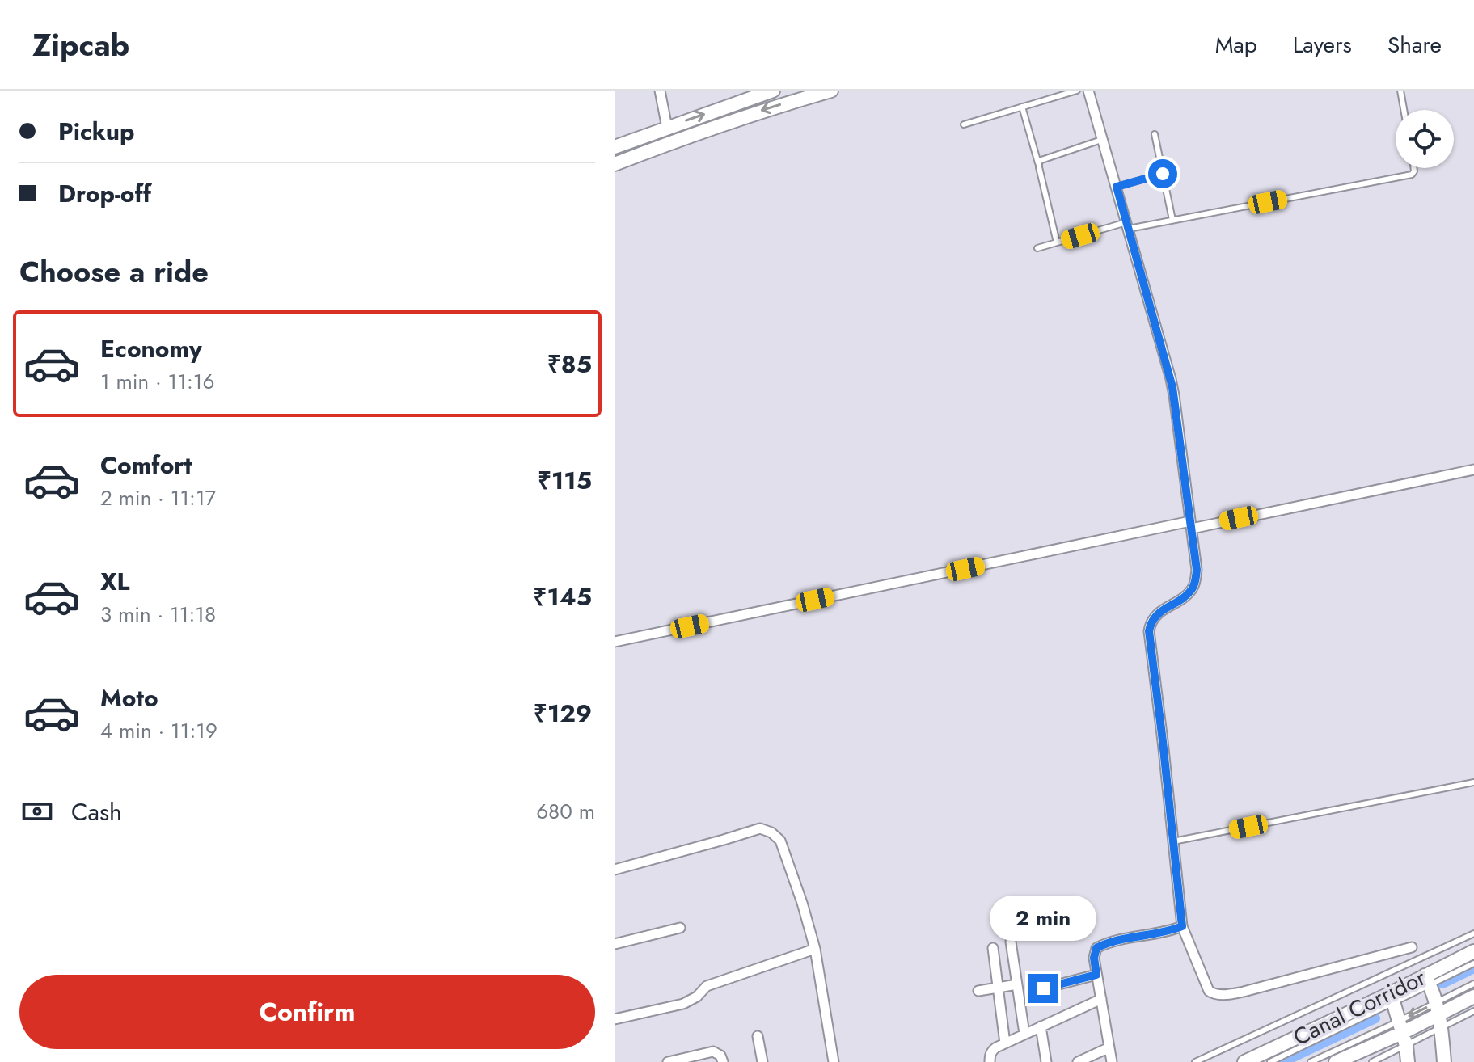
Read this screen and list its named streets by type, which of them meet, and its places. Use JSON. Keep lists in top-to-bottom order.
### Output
{
  "streets": {
    "street": ["Canal Corridor"]
  },
  "page": {
    "header": "Zipcab",
    "nav": ["Map", "Layers", "Share"],
    "banner": ["Pickup", "Drop-off"],
    "heading": "Choose a ride",
    "list": [
      {
        "name": "Economy",
        "note": "1 min · 11:16",
        "value": "₹85"
      },
      {
        "name": "Comfort",
        "note": "2 min · 11:17",
        "value": "₹115"
      },
      {
        "name": "XL",
        "note": "3 min · 11:18",
        "value": "₹145"
      },
      {
        "name": "Moto",
        "note": "4 min · 11:19",
        "value": "₹129"
      }
    ],
    "pay": ["Cash", "680 m"],
    "bubble": "2 min",
    "buttons": "Confirm"
  }
}
